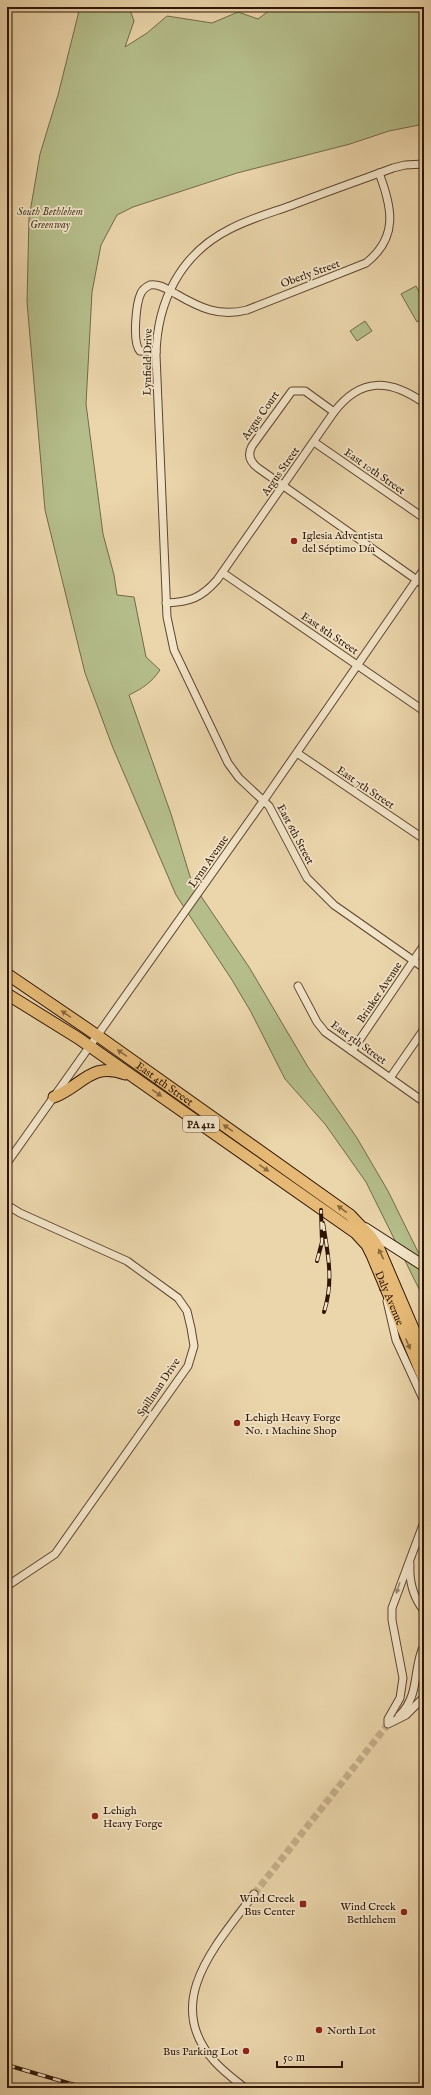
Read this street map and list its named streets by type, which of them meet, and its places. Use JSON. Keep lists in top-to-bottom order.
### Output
{
  "streets": {
    "highway": ["East 4th Street", "PA 412", "Daly Avenue"],
    "street": [
      "Oberly Street",
      "Lynfield Drive",
      "Argus Court",
      "Argus Street",
      "East 10th Street",
      "East 8th Street",
      "East 7th Street",
      "East 6th Street",
      "Lynn Avenue",
      "Brinker Avenue",
      "East 5th Street",
      "Spillman Drive"
    ]
  },
  "crossings": [
    ["Oberly Street", "Lynfield Drive"],
    ["Lynfield Drive", "Argus Street"],
    ["Lynfield Drive", "East 6th Street"],
    ["Argus Court", "Argus Street"],
    ["Argus Street", "East 10th Street"],
    ["Argus Street", "East 8th Street"],
    ["Argus Street", "East 6th Street"],
    ["East 8th Street", "Lynn Avenue"],
    ["East 7th Street", "Lynn Avenue"],
    ["East 6th Street", "Lynn Avenue"],
    ["East 6th Street", "Brinker Avenue"],
    ["Lynn Avenue", "East 4th Street"],
    ["Brinker Avenue", "East 5th Street"],
    ["East 4th Street", "Daly Avenue"]
  ],
  "parks": ["South Bethlehem Greenway"],
  "places": {
    "other": [
      "Iglesia Adventista del Séptimo Día",
      "Lehigh Heavy Forge No. 1 Machine Shop",
      "Lehigh Heavy Forge",
      "Wind Creek Bethlehem",
      "North Lot",
      "Bus Parking Lot"
    ],
    "transit": ["Wind Creek Bus Center"]
  },
  "scale_bar": "50 m"
}
